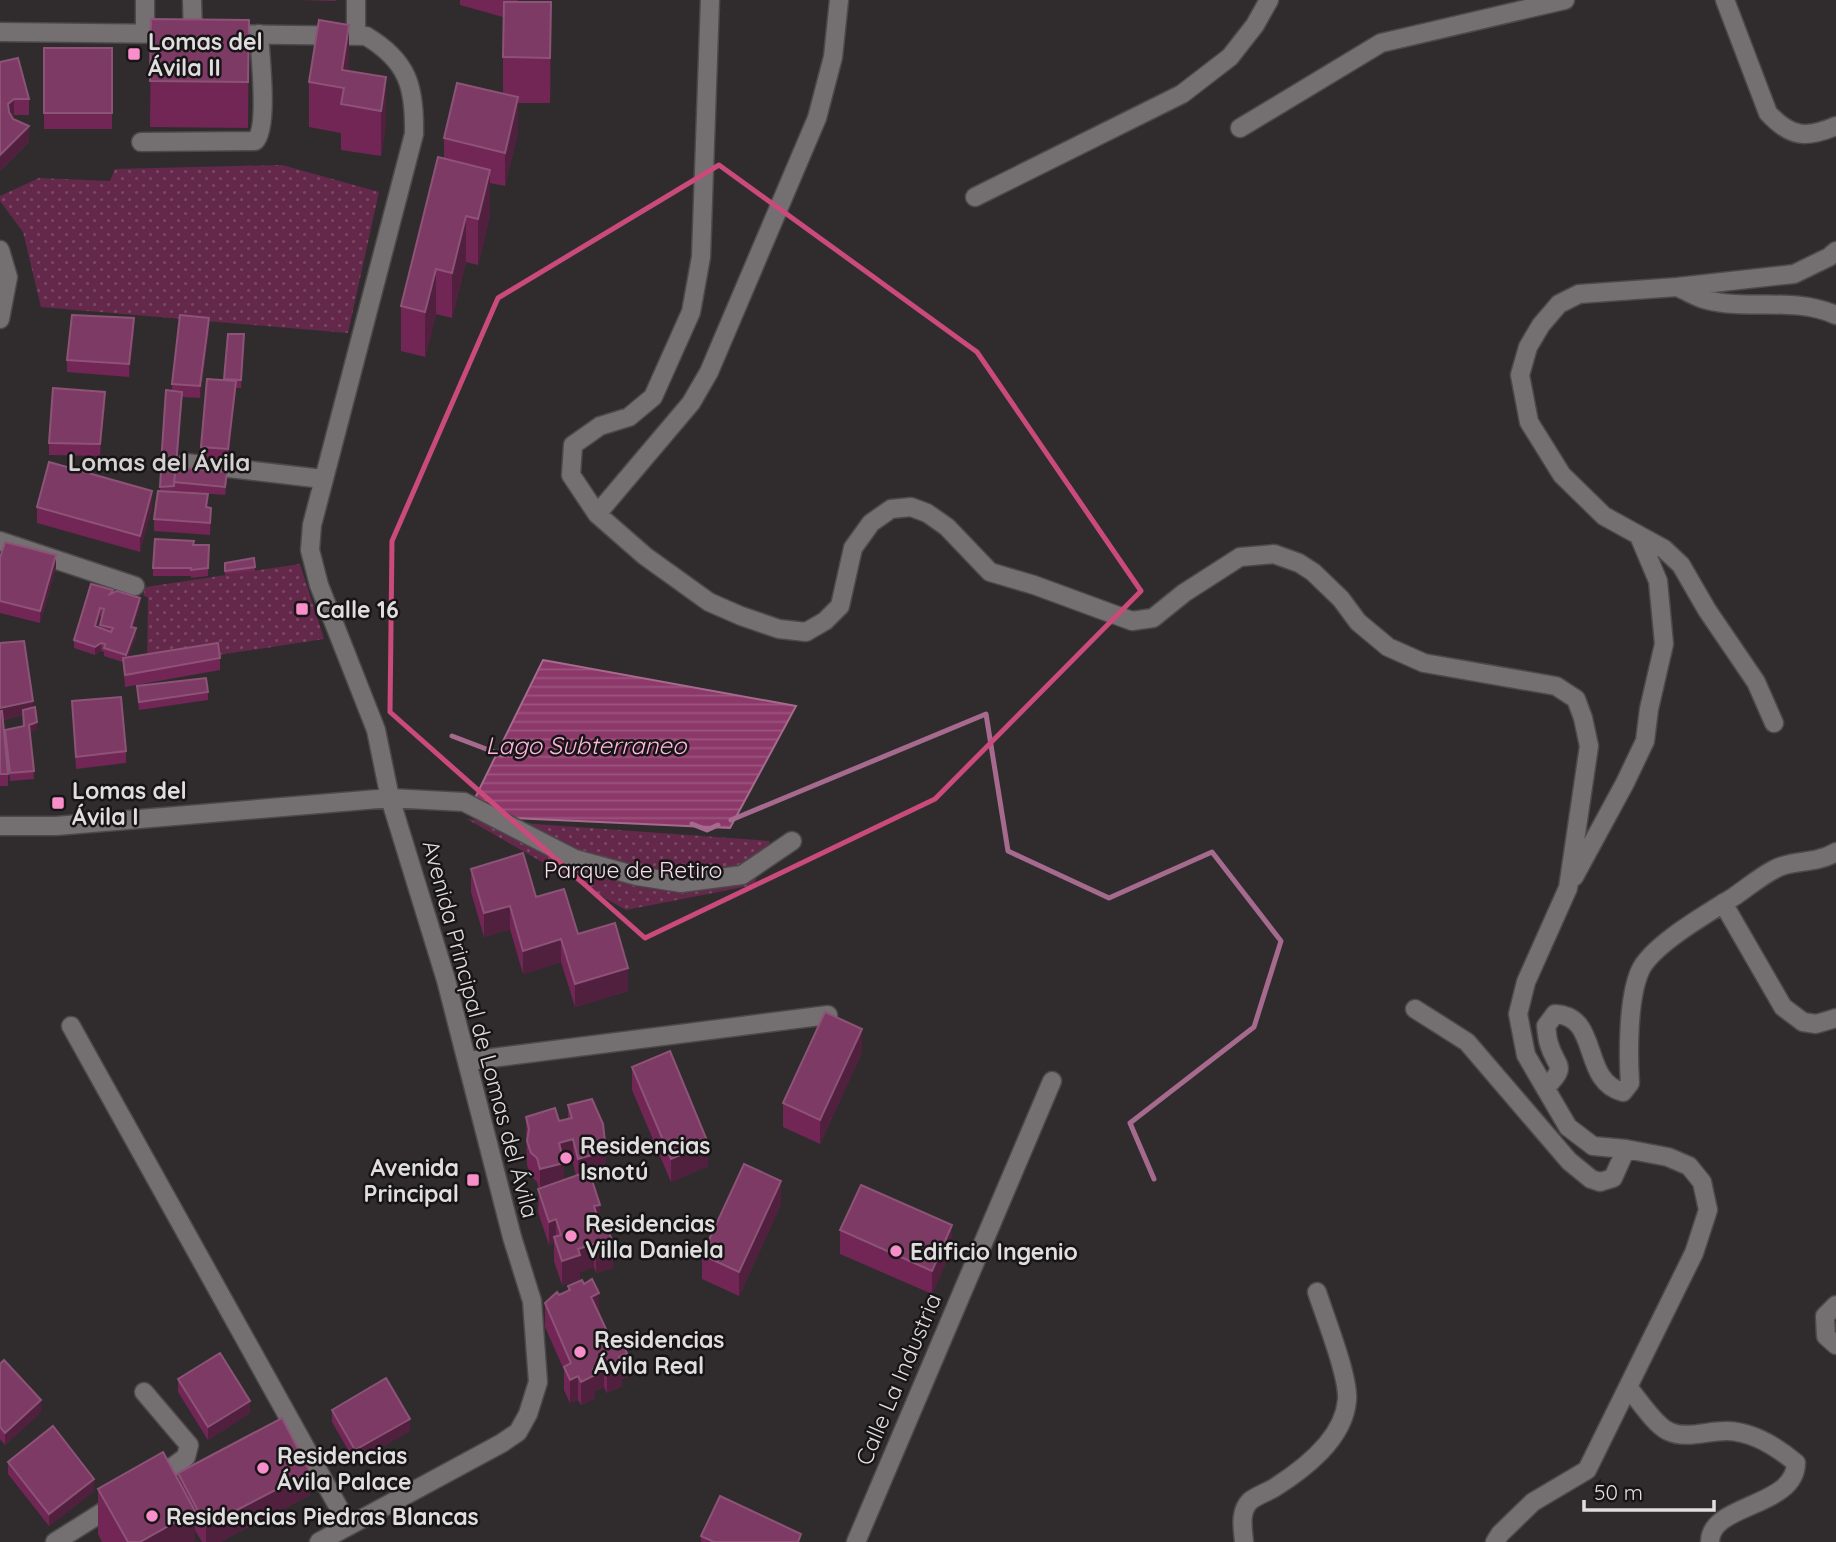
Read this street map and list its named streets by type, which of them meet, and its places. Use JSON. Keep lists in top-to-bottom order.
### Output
{
  "streets": {
    "street": ["Avenida Principal de Lomas del Ávila", "Calle La Industria"]
  },
  "districts": ["Lomas del Ávila"],
  "water": ["Lago Subterraneo"],
  "parks": ["Parque de Retiro"],
  "places": {
    "transit": [
      "Lomas del Ávila II",
      "Calle 16",
      "Lomas del Ávila I",
      "Avenida Principal"
    ],
    "other": [
      "Residencias Isnotú",
      "Residencias Villa Daniela",
      "Edificio Ingenio",
      "Residencias Ávila Real",
      "Residencias Ávila Palace",
      "Residencias Piedras Blancas"
    ]
  },
  "scale_bar": "50 m"
}
